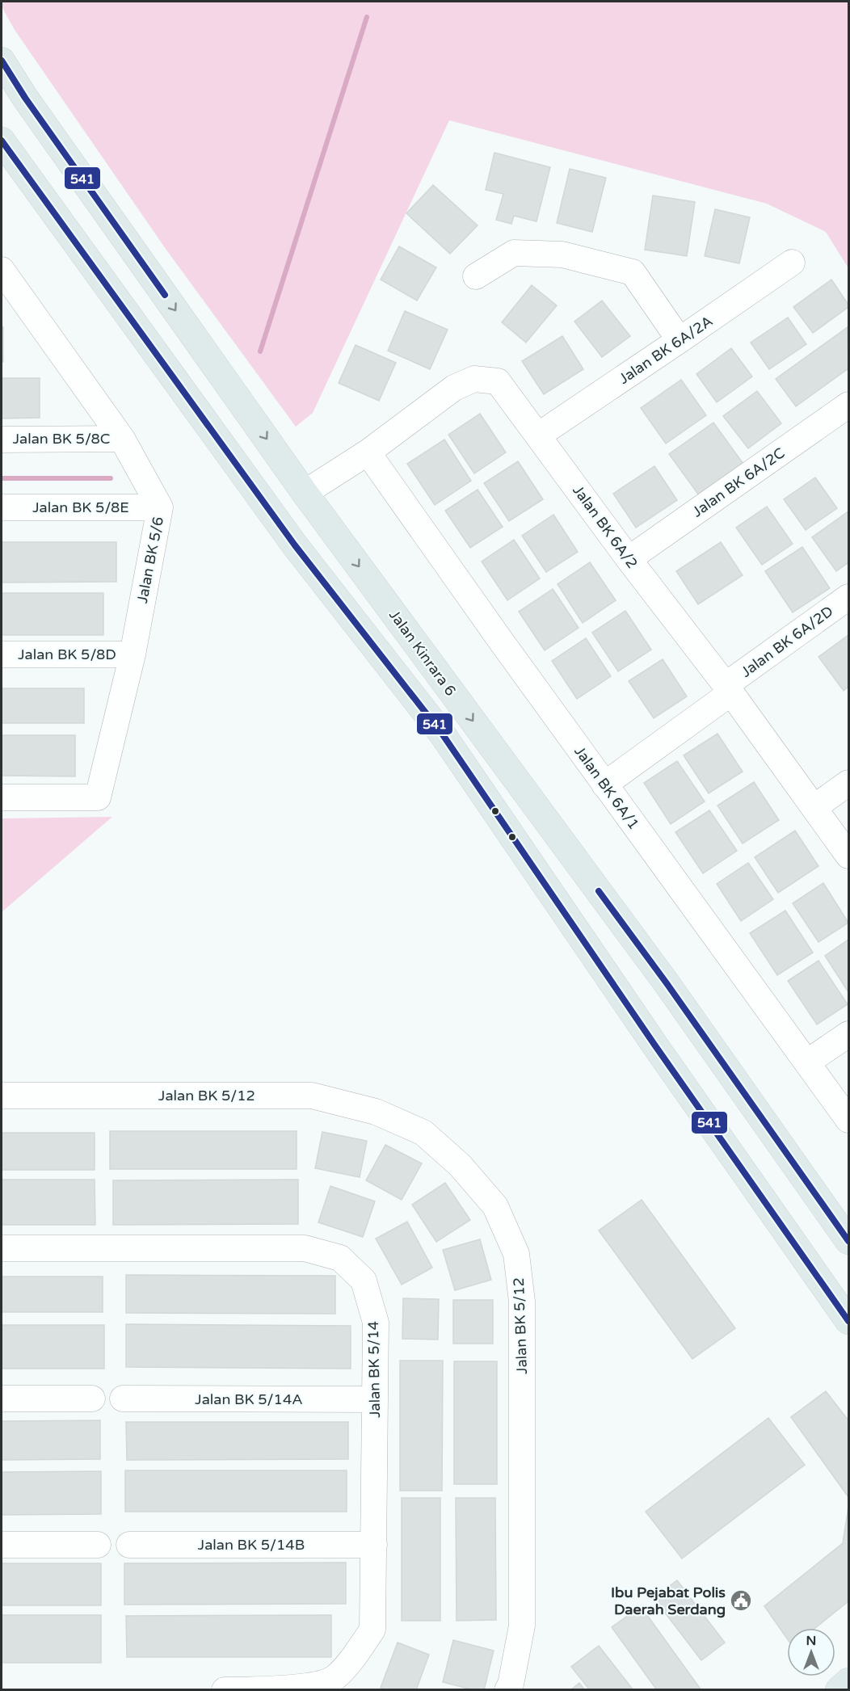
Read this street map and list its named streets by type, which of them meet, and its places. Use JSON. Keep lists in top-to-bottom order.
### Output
{
  "streets": {
    "main road": ["Jalan Kinrara 6"],
    "street": [
      "Jalan BK 6A/2A",
      "Jalan BK 5/8C",
      "Jalan BK 6A/2C",
      "Jalan BK 5/8E",
      "Jalan BK 6A/2",
      "Jalan BK 5/6",
      "Jalan BK 6A/2D",
      "Jalan BK 5/8D",
      "Jalan BK 6A/1",
      "Jalan BK 5/12",
      "Jalan BK 5/14",
      "Jalan BK 5/14A",
      "Jalan BK 5/14B"
    ]
  },
  "crossings": [
    ["Jalan BK 6A/2A", "Jalan BK 6A/2"],
    ["Jalan BK 5/8C", "Jalan BK 5/6"],
    ["Jalan BK 6A/2C", "Jalan BK 6A/2"],
    ["Jalan BK 5/8E", "Jalan BK 5/6"],
    ["Jalan BK 6A/2", "Jalan BK 6A/2D"],
    ["Jalan BK 6A/2", "Jalan Kinrara 6"],
    ["Jalan BK 6A/2", "Jalan BK 6A/1"],
    ["Jalan BK 5/6", "Jalan BK 5/8D"],
    ["Jalan BK 6A/2D", "Jalan BK 6A/1"],
    ["Jalan BK 5/14", "Jalan BK 5/14A"],
    ["Jalan BK 5/14", "Jalan BK 5/14B"]
  ],
  "places": {
    "public building": ["Ibu Pejabat Polis Daerah Serdang"]
  },
  "lines": ["transit line 541"],
  "north": "top"
}
